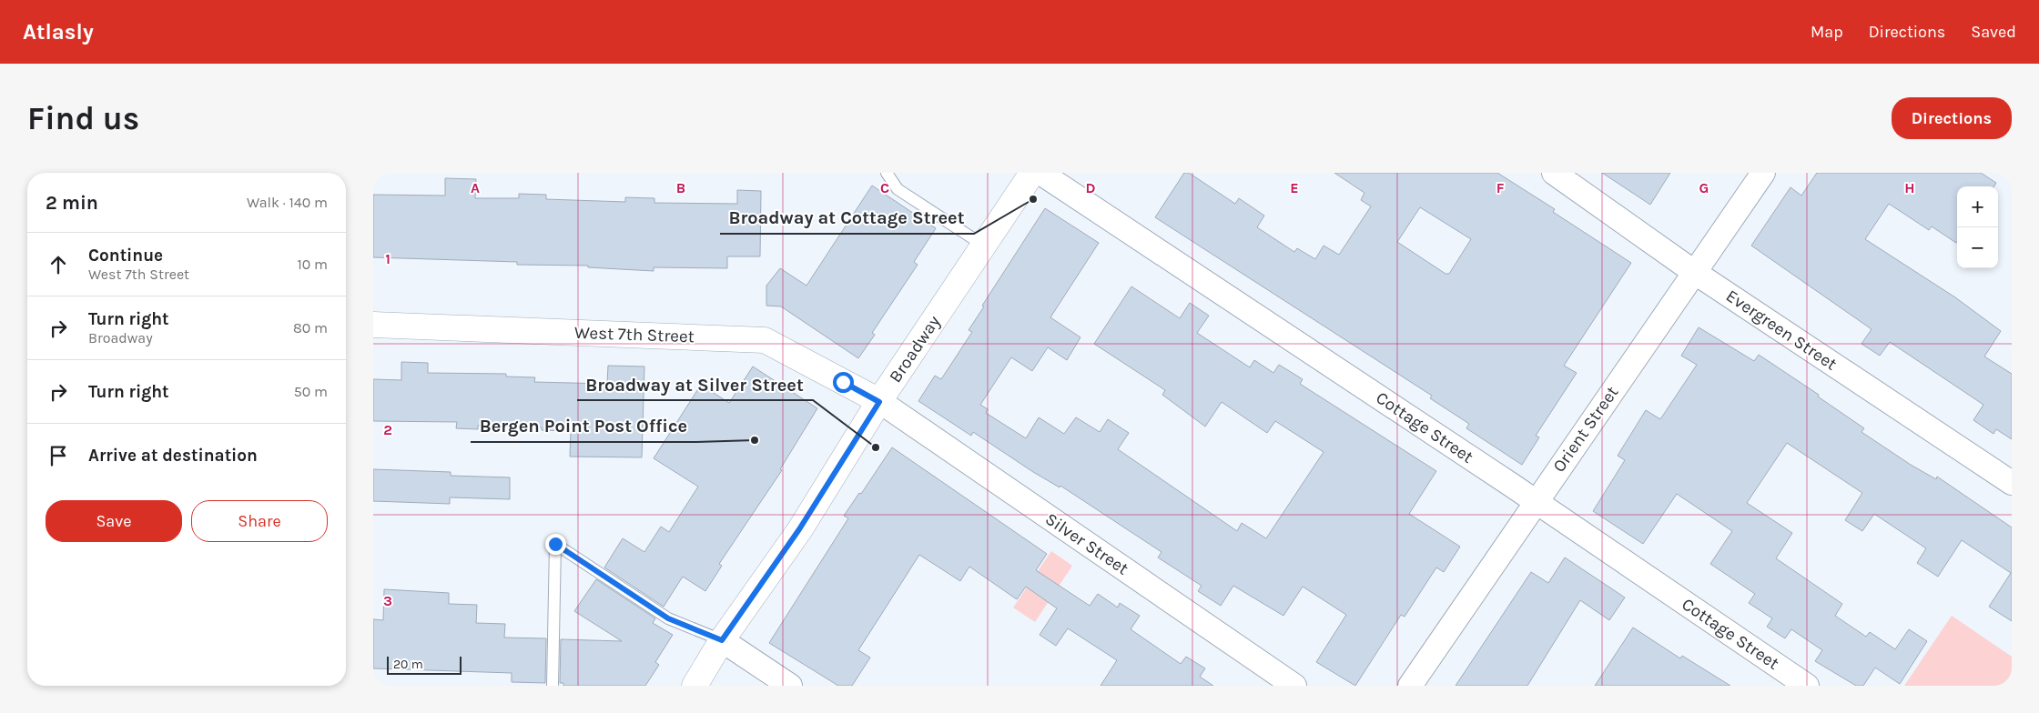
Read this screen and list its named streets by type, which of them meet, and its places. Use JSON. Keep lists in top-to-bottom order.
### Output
{
  "streets": {
    "street": [
      "Evergreen Street",
      "West 7th Street",
      "Broadway",
      "Cottage Street",
      "Orient Street",
      "Silver Street"
    ]
  },
  "crossings": [
    ["Evergreen Street", "Orient Street"],
    ["West 7th Street", "Broadway"],
    ["West 7th Street", "Silver Street"],
    ["Broadway", "Silver Street"],
    ["Cottage Street", "Orient Street"]
  ],
  "places": ["Broadway at Cottage Street", "Bergen Point Post Office", "Broadway at Silver Street"],
  "scale_bar": "20 m",
  "page": {
    "header": "Atlasly",
    "nav": ["Map", "Directions", "Saved"],
    "buttons": [
      "Directions",
      ["Save", "Share"]
    ],
    "title": "Find us",
    "heading": ["2 min", "Walk · 140 m"],
    "map_buttons": ["+", "−"],
    "list": [
      ["Continue", "West 7th Street", "10 m"],
      ["Turn right", "Broadway", "80 m"],
      ["Turn right", "50 m"],
      "Arrive at destination"
    ],
    "scale": "20 m"
  },
  "grid": {
    "columns": [
      "A",
      "B",
      "C",
      "D",
      "E",
      "F",
      "G",
      "H"
    ],
    "rows": ["1", "2", "3"]
  }
}
